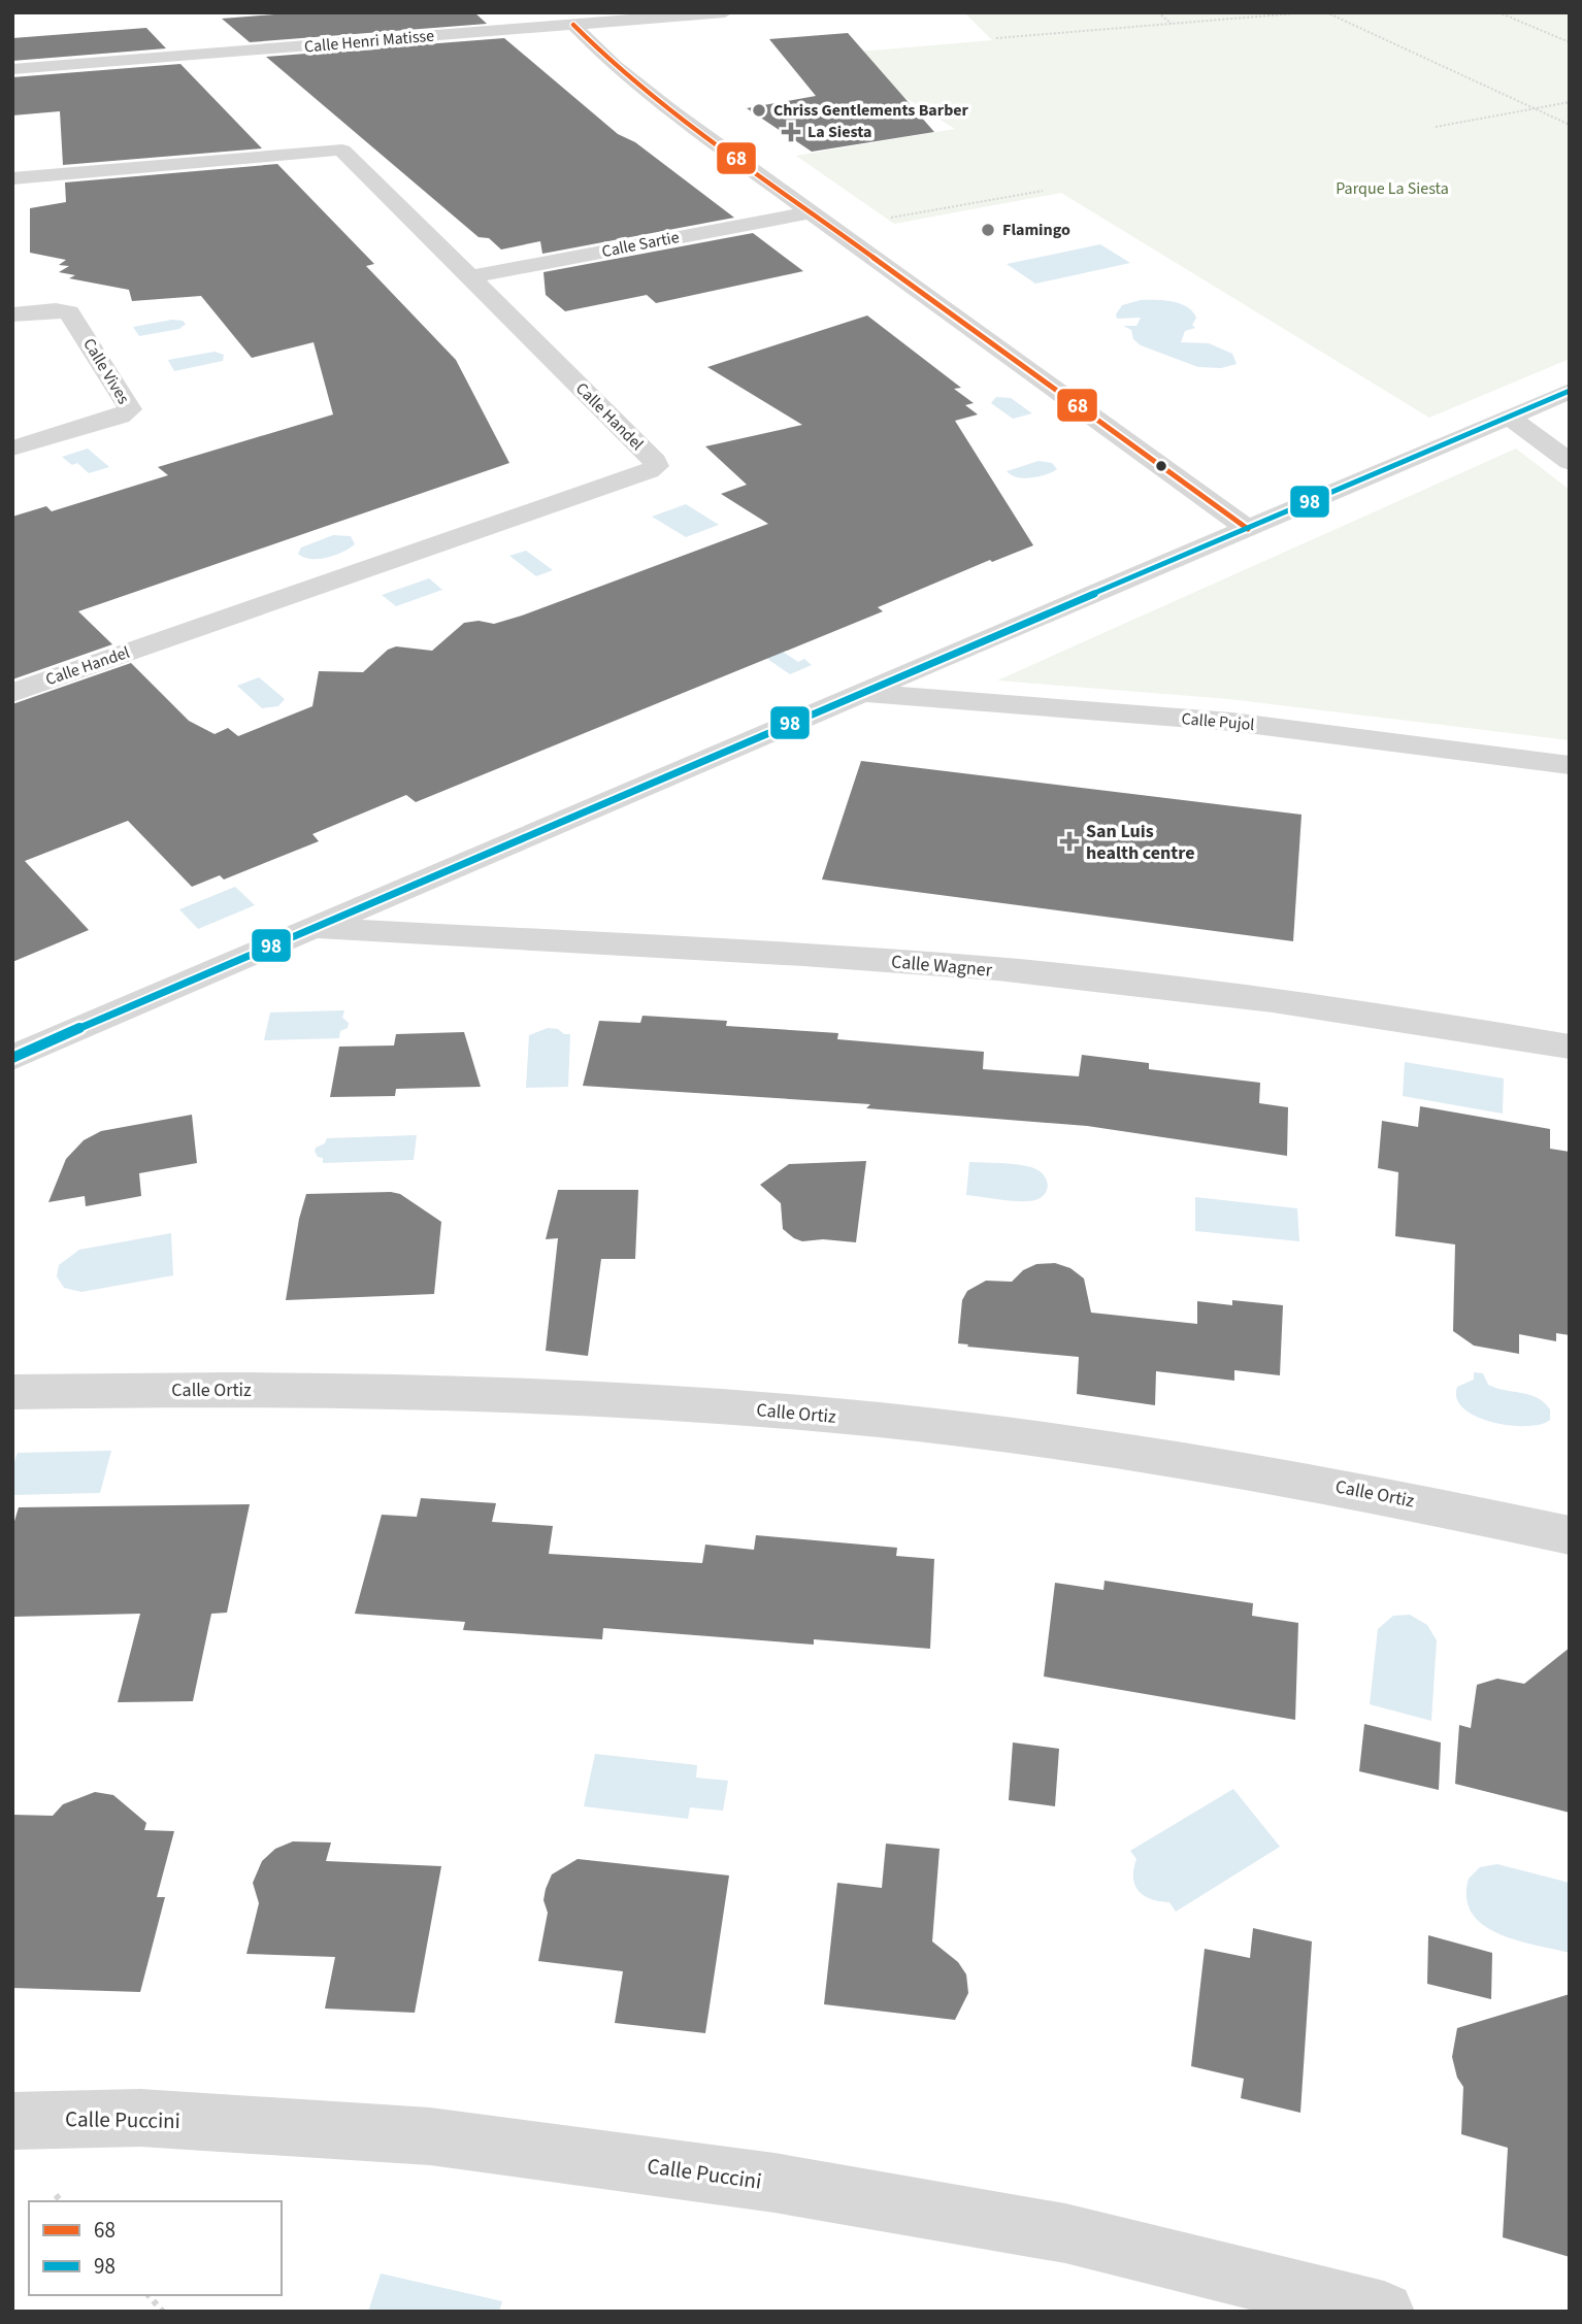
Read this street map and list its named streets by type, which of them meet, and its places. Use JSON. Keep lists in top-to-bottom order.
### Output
{
  "streets": {
    "street": [
      "Calle Henri Matisse",
      "Calle Sartie",
      "Calle Vives",
      "Calle Handel",
      "Calle Pujol",
      "Calle Wagner",
      "Calle Ortiz",
      "Calle Puccini"
    ]
  },
  "crossings": [
    ["Calle Sartie", "Calle Handel"]
  ],
  "parks": ["Parque La Siesta"],
  "places": {
    "other": ["Chriss Gentlements Barber", "Flamingo"],
    "health": ["La Siesta", "San Luis health centre"]
  },
  "lines": ["transit line 68", "transit line 98"],
  "legend": ["68", "98"]
}
